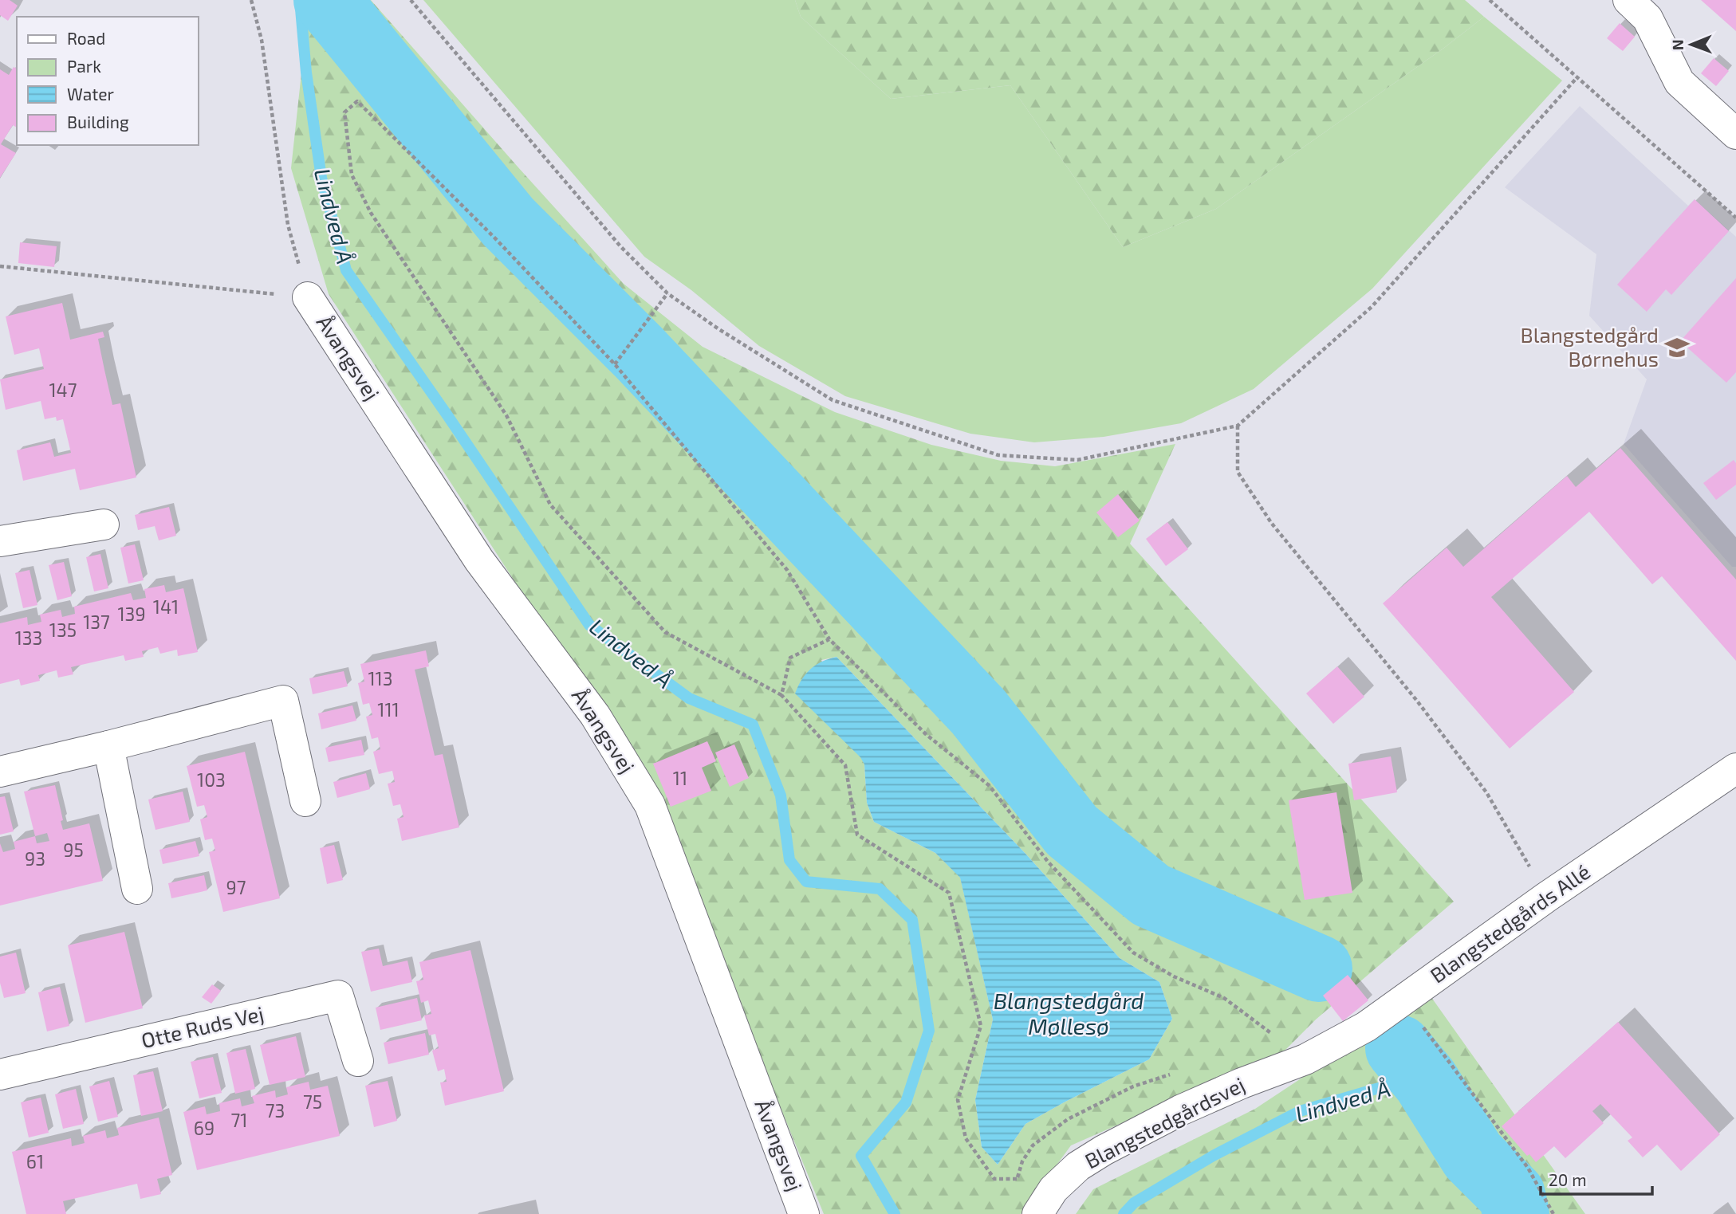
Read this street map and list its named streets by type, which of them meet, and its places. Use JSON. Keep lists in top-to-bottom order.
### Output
{
  "streets": {
    "street": [
      "Åvangsvej",
      "Blangstedgårds Allé",
      "Otte Ruds Vej",
      "Blangstedgårdsvej"
    ]
  },
  "crossings": [
    ["Blangstedgårds Allé", "Blangstedgårdsvej"]
  ],
  "water": ["Lindved Å", "Blangstedgård Møllesø"],
  "places": {
    "school or university": ["Blangstedgård Børnehus"]
  },
  "house_numbers": [
    "147",
    "141",
    "139",
    "137",
    "135",
    "133",
    "113",
    "111",
    "11",
    "103",
    "95",
    "93",
    "97",
    "75",
    "73",
    "71",
    "69",
    "61"
  ],
  "legend": [
    "Road",
    "Park",
    "Water",
    "Building"
  ],
  "scale_bar": "20 m",
  "north": "left"
}
